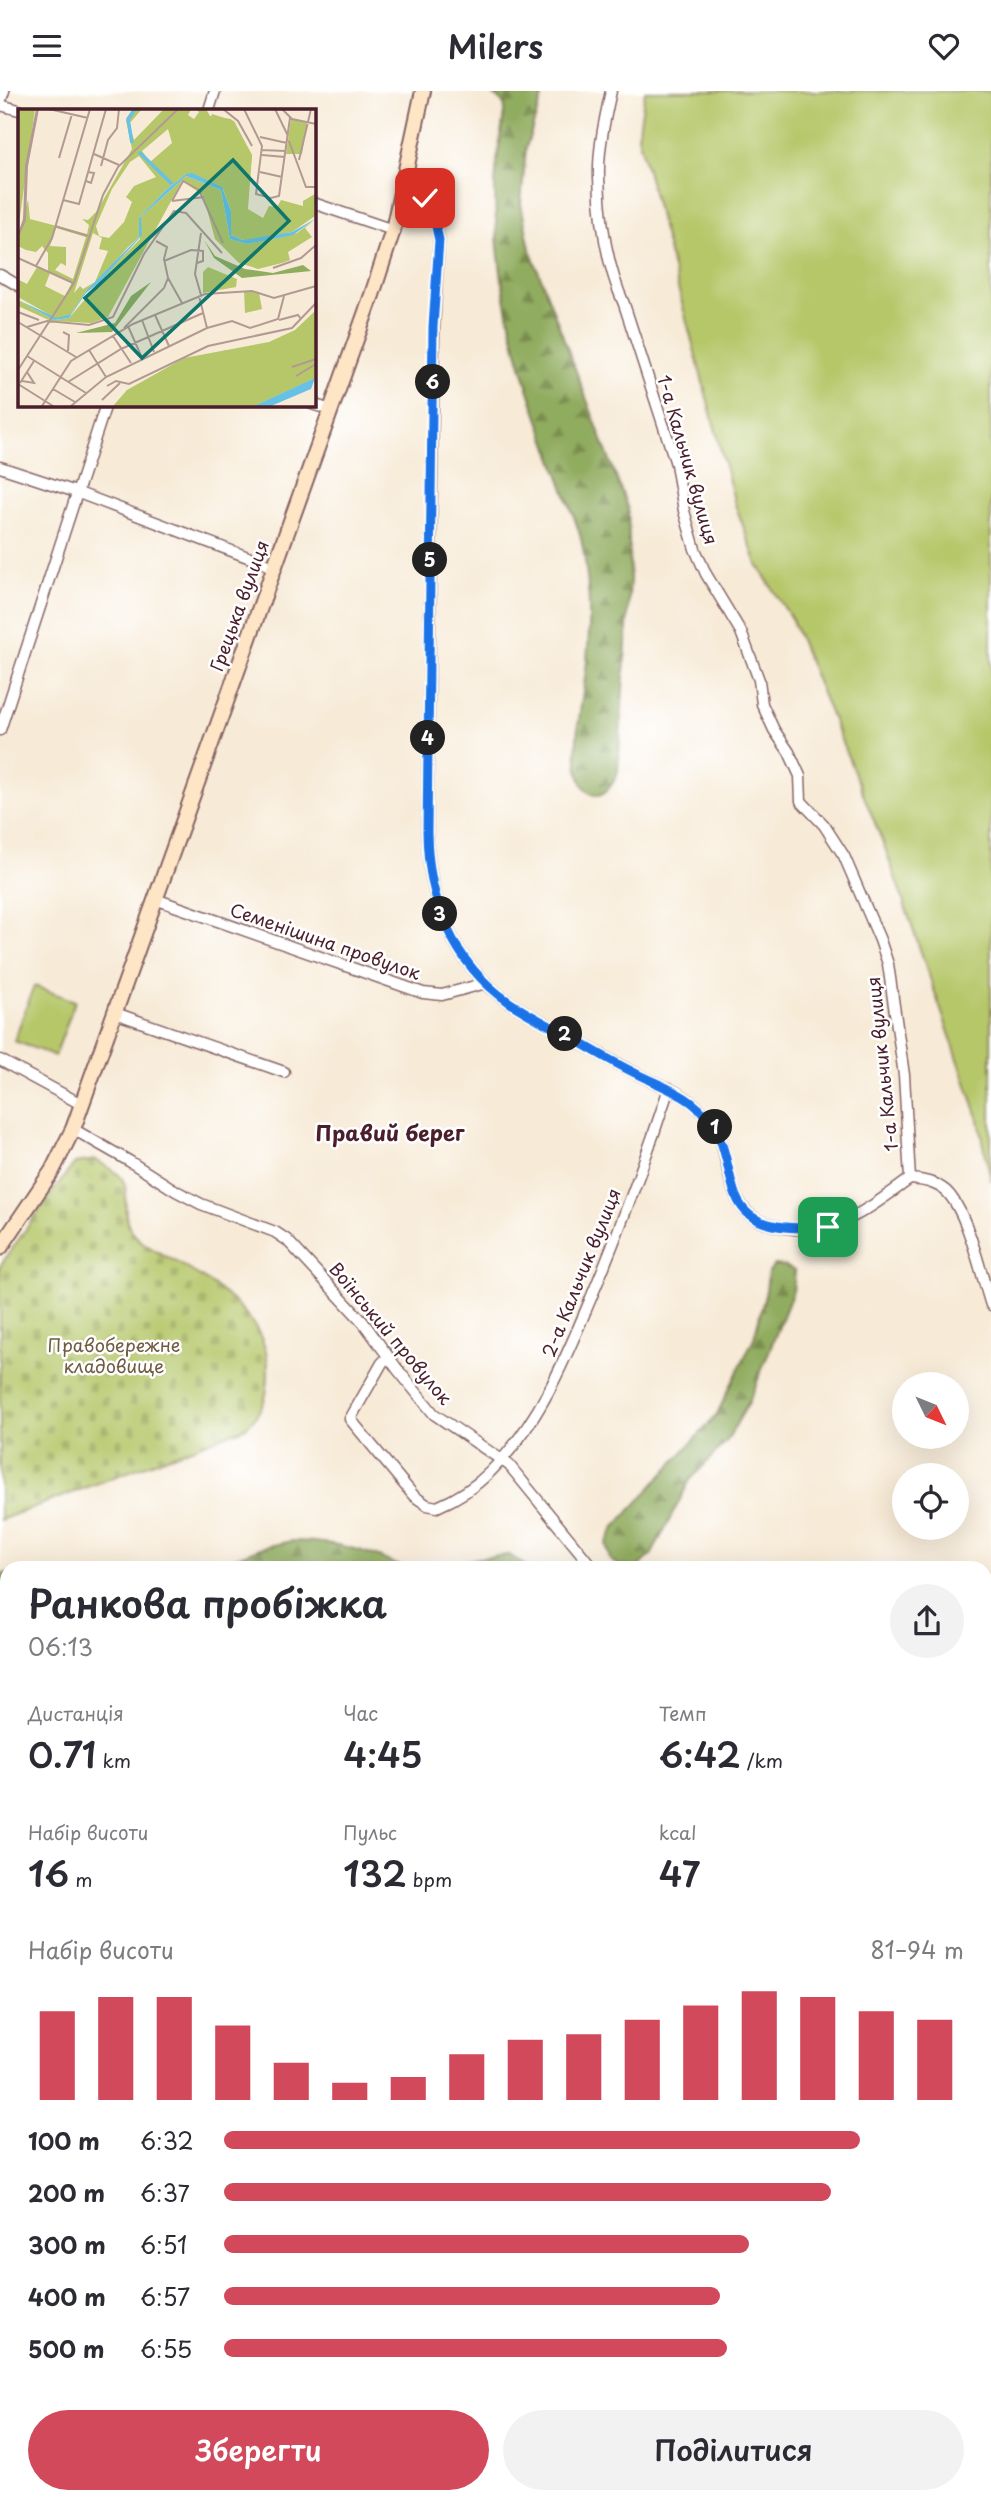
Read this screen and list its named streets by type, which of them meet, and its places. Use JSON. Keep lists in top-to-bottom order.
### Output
{
  "streets": {
    "street": [
      "1-а Кальчик вулиця",
      "Грецька вулиця",
      "Семенішина провулок",
      "2-а Кальчик вулиця",
      "Воїнський провулок"
    ]
  },
  "crossings": [
    ["Грецька вулиця", "Семенішина провулок"],
    ["Грецька вулиця", "Воїнський провулок"],
    ["2-а Кальчик вулиця", "Воїнський провулок"]
  ],
  "districts": ["Правий берег"],
  "parks": ["Правобережне кладовище"],
  "north": "bottom right",
  "page": {
    "header": "Milers",
    "pins": [
      "6",
      "5",
      "4",
      "3",
      "2",
      "1"
    ],
    "heading": ["Ранкова пробіжка", "06:13"],
    "stats": [
      ["Дистанція", "0.71 km"],
      ["Час", "4:45"],
      ["Темп", "6:42 /km"],
      ["Набір висоти", "16 m"],
      ["Пульс", "132 bpm"],
      ["kcal", "47"]
    ],
    "chart": ["Набір висоти", "81–94 m"],
    "list": [
      {
        "name": "100 m",
        "note": "6:32"
      },
      {
        "name": "200 m",
        "note": "6:37"
      },
      {
        "name": "300 m",
        "note": "6:51"
      },
      {
        "name": "400 m",
        "note": "6:57"
      },
      {
        "name": "500 m",
        "note": "6:55"
      }
    ],
    "buttons": ["Зберегти", "Поділитися"]
  }
}
